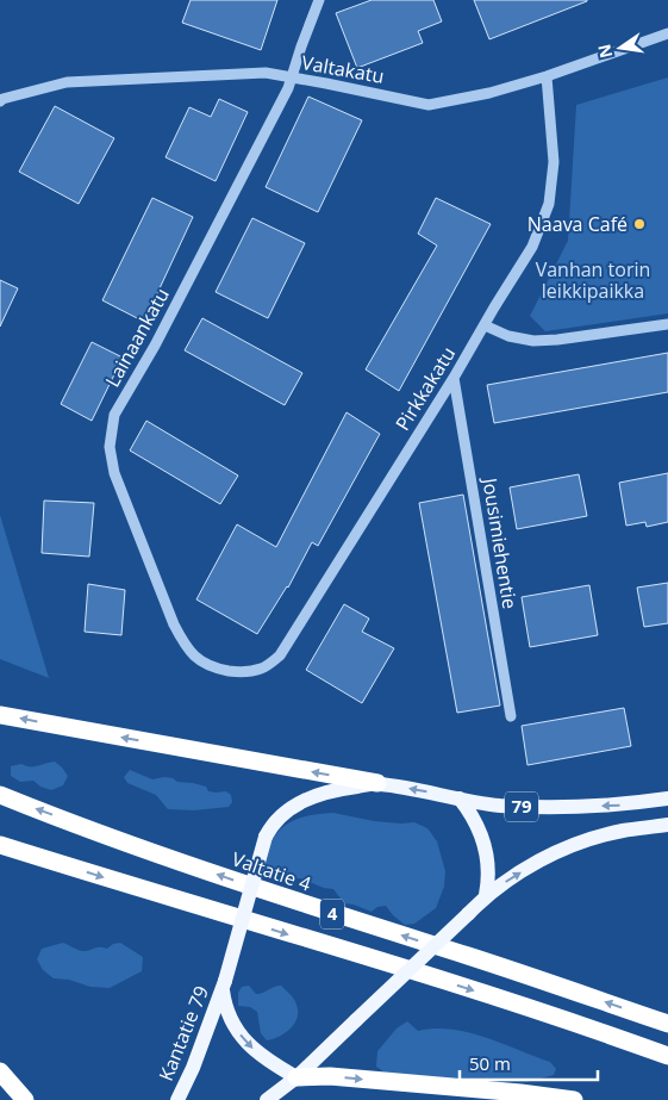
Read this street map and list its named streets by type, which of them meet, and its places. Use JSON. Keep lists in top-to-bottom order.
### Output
{
  "streets": {
    "highway": ["Valtatie 4", "4"],
    "main road": ["79", "Kantatie 79"],
    "street": [
      "Valtakatu",
      "Lainaankatu",
      "Pirkkakatu",
      "Jousimiehentie"
    ]
  },
  "crossings": [
    ["Valtakatu", "Lainaankatu"],
    ["Valtakatu", "Pirkkakatu"],
    ["Lainaankatu", "Pirkkakatu"],
    ["Pirkkakatu", "Jousimiehentie"],
    ["79", "Kantatie 79"]
  ],
  "parks": ["Vanhan torin leikkipaikka"],
  "places": ["Naava Café"],
  "scale_bar": "50 m",
  "north": "left"
}
